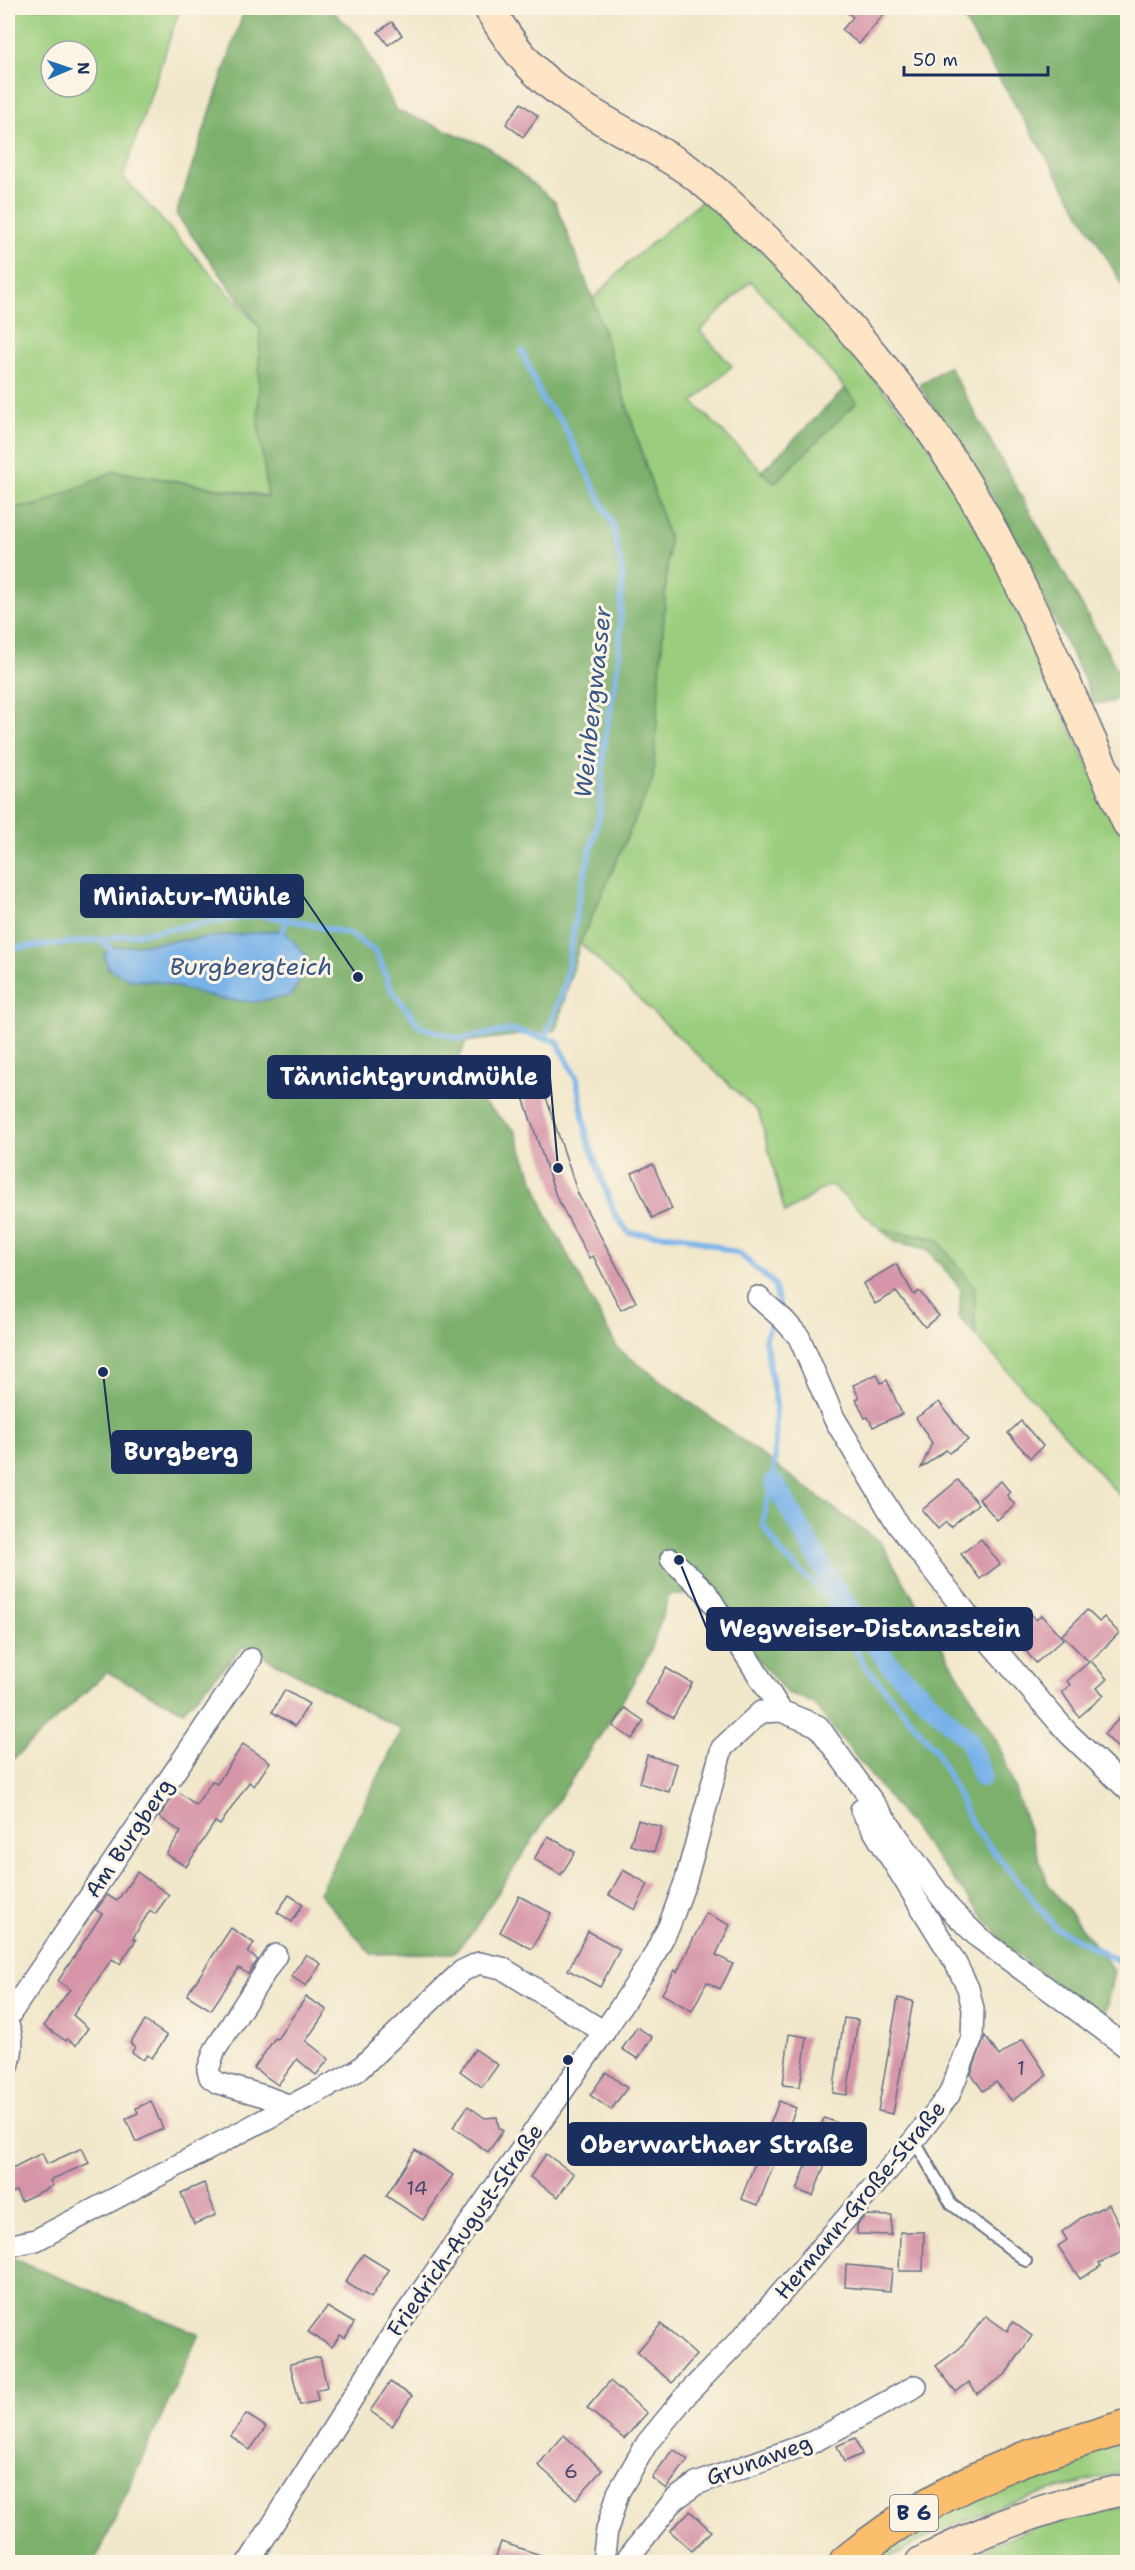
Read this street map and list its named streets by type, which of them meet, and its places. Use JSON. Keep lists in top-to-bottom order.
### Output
{
  "streets": {
    "main road": ["B 6"],
    "street": [
      "Am Burgberg",
      "Hermann-Große-Straße",
      "Friedrich-August-Straße",
      "Grunaweg"
    ]
  },
  "water": ["Weinbergwasser", "Burgbergteich"],
  "places": [
    "Miniatur-Mühle",
    "Tännichtgrundmühle",
    "Burgberg",
    "Wegweiser-Distanzstein",
    "Oberwarthaer Straße"
  ],
  "house_numbers": ["1", "14", "6"],
  "scale_bar": "50 m",
  "north": "right"
}
